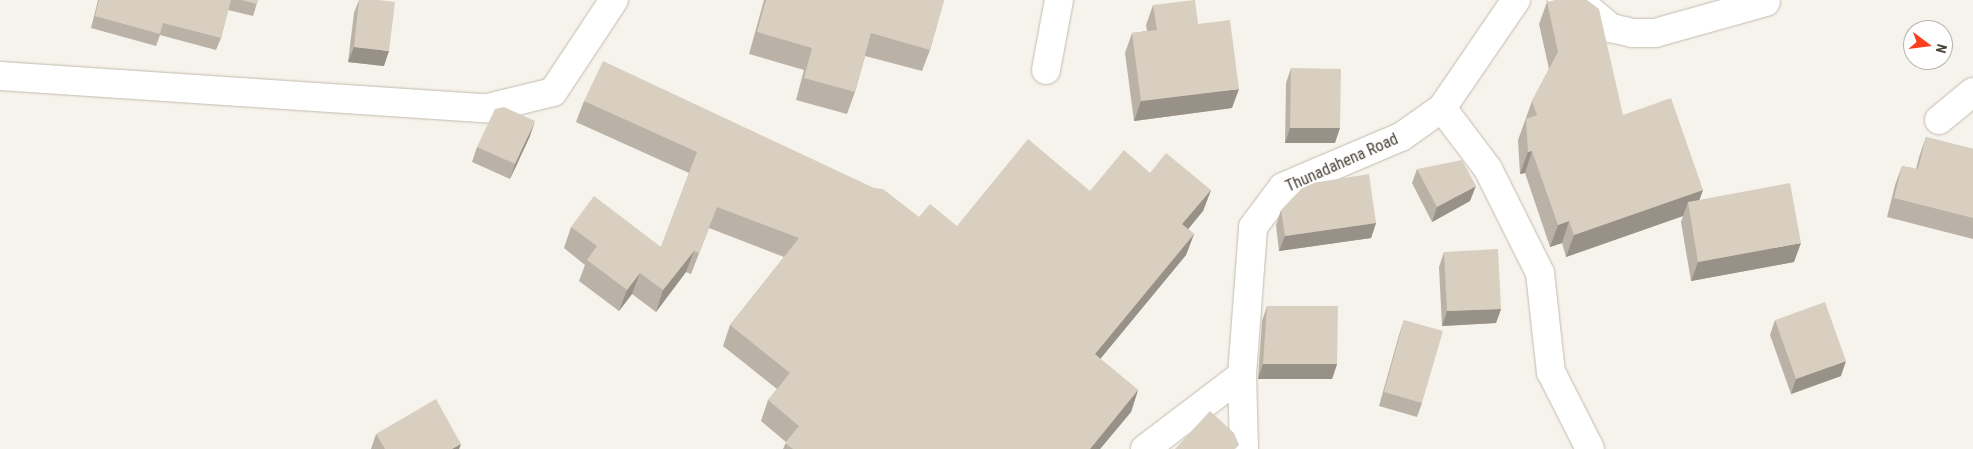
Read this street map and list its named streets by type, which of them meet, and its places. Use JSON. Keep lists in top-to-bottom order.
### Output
{
  "streets": {
    "street": ["Thunadahena Road"]
  },
  "north": "right"
}
